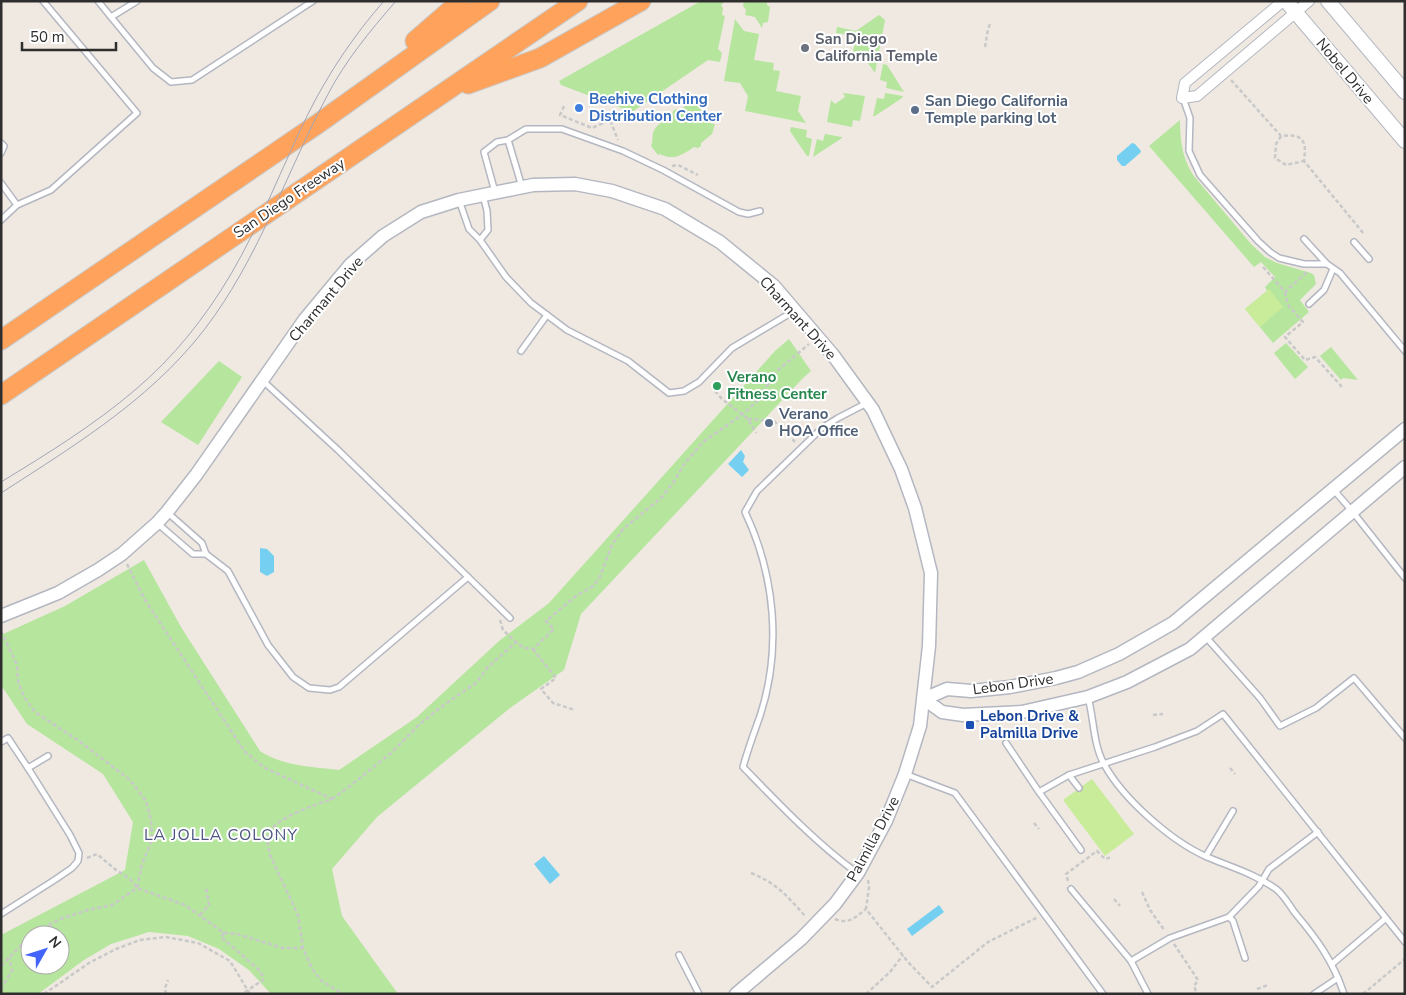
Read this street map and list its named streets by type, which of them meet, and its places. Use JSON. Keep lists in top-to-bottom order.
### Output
{
  "streets": {
    "highway": ["San Diego Freeway"],
    "main road": ["Nobel Drive"],
    "street": ["Charmant Drive", "Lebon Drive", "Palmilla Drive"]
  },
  "crossings": [
    ["Charmant Drive", "Lebon Drive"],
    ["Charmant Drive", "Palmilla Drive"],
    ["Lebon Drive", "Palmilla Drive"]
  ],
  "districts": ["LA JOLLA COLONY"],
  "places": {
    "other": [
      "San Diego California Temple",
      "Beehive Clothing Distribution Center",
      "San Diego California Temple parking lot",
      "Verano Fitness Center",
      "Verano HOA Office"
    ],
    "transit": ["Lebon Drive & Palmilla Drive"]
  },
  "scale_bar": "50 m",
  "north": "top right"
}
